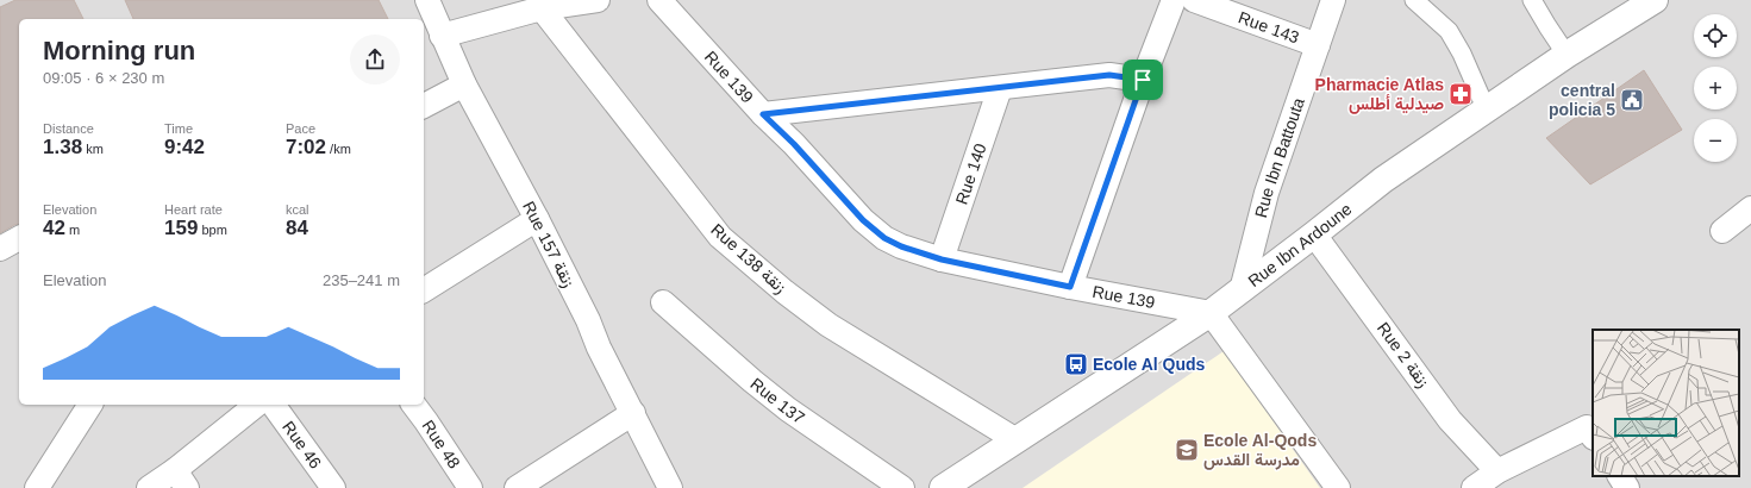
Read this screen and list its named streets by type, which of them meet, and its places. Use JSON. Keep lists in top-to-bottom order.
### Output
{
  "streets": {
    "street": [
      "Rue 143",
      "Rue 139",
      "Rue Ibn Battouta",
      "Rue 140",
      "Rue 157 زنقة",
      "Rue Ibn Ardoune",
      "Rue 138 زنقة",
      "Rue 2 زنقة",
      "Rue 137",
      "Rue 46",
      "Rue 48"
    ]
  },
  "crossings": [
    ["Rue 143", "Rue Ibn Battouta"],
    ["Rue 139", "Rue 140"],
    ["Rue 139", "Rue Ibn Ardoune"],
    ["Rue Ibn Battouta", "Rue Ibn Ardoune"],
    ["Rue Ibn Ardoune", "Rue 138 زنقة"],
    ["Rue Ibn Ardoune", "Rue 2 زنقة"]
  ],
  "places": {
    "pharmacy": ["Pharmacie Atlas صيدلية أطلس"],
    "public building": ["central policia 5"],
    "bus stop": ["Ecole Al Quds"],
    "school or university": ["Ecole Al-Qods مدرسة القدس"]
  },
  "page": {
    "map_buttons": ["+", "−"],
    "heading": ["Morning run", "09:05 · 6 × 230 m"],
    "stats": [
      ["Distance", "1.38 km"],
      ["Time", "9:42"],
      ["Pace", "7:02 /km"],
      ["Elevation", "42 m"],
      ["Heart rate", "159 bpm"],
      ["kcal", "84"]
    ],
    "chart": ["Elevation", "235–241 m"]
  }
}
